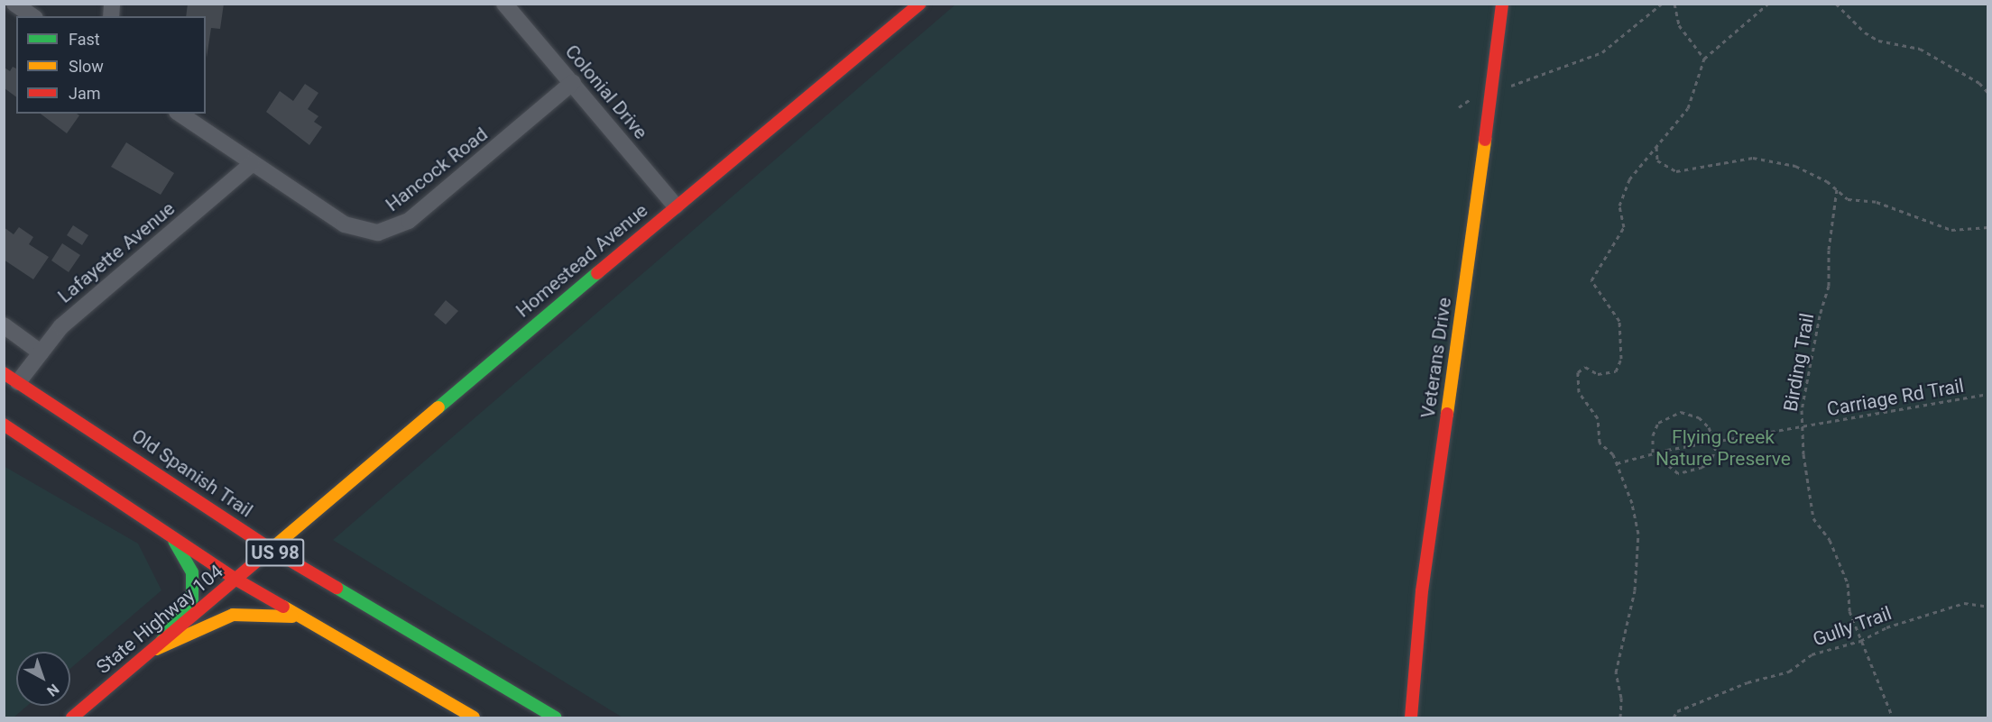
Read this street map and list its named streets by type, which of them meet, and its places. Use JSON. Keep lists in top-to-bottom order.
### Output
{
  "streets": {
    "main road": [
      "Homestead Avenue",
      "Veterans Drive",
      "Old Spanish Trail",
      "US 98",
      "State Highway 104"
    ],
    "street": ["Colonial Drive", "Hancock Road", "Lafayette Avenue"],
    "path": ["Birding Trail", "Carriage Rd Trail", "Gully Trail"]
  },
  "crossings": [
    ["Colonial Drive", "Hancock Road"],
    ["Colonial Drive", "Homestead Avenue"],
    ["Hancock Road", "Lafayette Avenue"],
    ["Lafayette Avenue", "Old Spanish Trail"],
    ["Homestead Avenue", "Old Spanish Trail"],
    ["Homestead Avenue", "State Highway 104"],
    ["Birding Trail", "Carriage Rd Trail"],
    ["Birding Trail", "Gully Trail"],
    ["Old Spanish Trail", "State Highway 104"],
    ["US 98", "State Highway 104"]
  ],
  "parks": ["Flying Creek Nature Preserve"],
  "legend": ["Fast", "Slow", "Jam"],
  "north": "bottom right"
}
